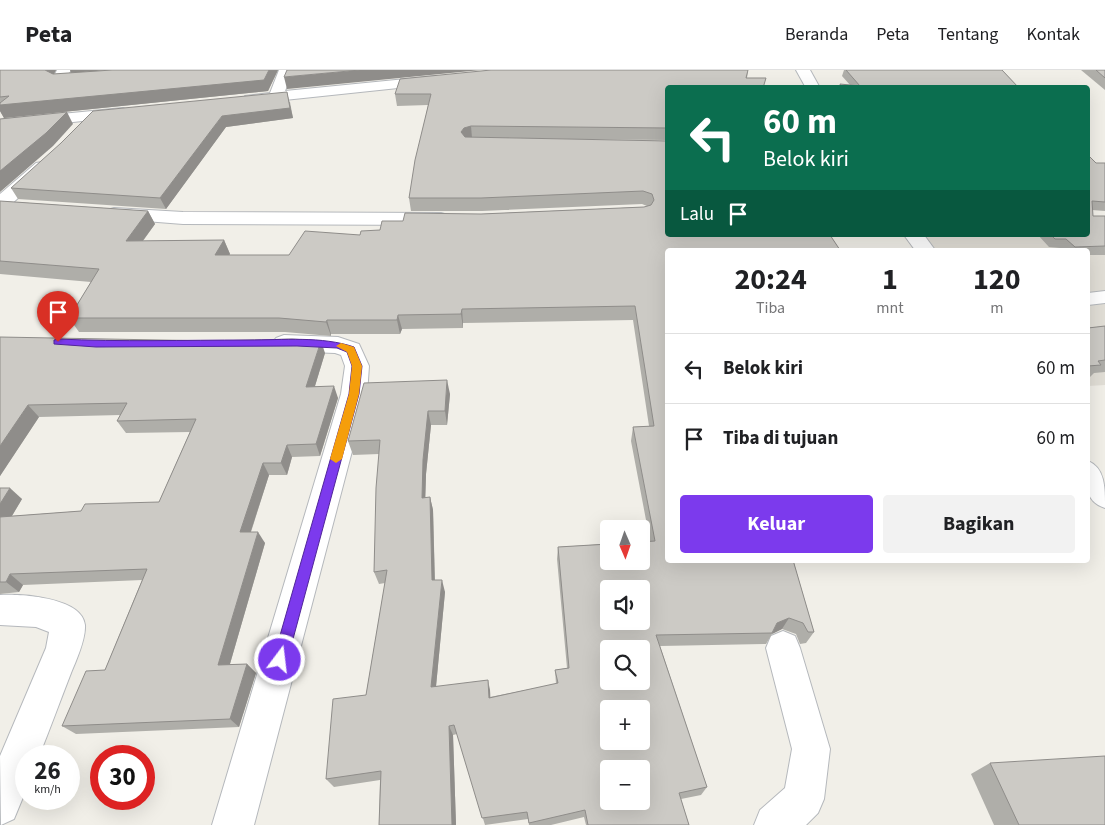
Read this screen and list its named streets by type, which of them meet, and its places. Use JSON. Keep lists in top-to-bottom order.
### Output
{
  "north": "bottom",
  "page": {
    "header": "Peta",
    "nav": [
      "Beranda",
      "Peta",
      "Tentang",
      "Kontak"
    ],
    "turn": ["60 m", "Belok kiri"],
    "then": "Lalu",
    "eta": [
      "20:24",
      "Tiba",
      "1",
      "mnt",
      "120",
      "m"
    ],
    "list": [
      {
        "name": "Belok kiri",
        "value": "60 m"
      },
      {
        "name": "Tiba di tujuan",
        "value": "60 m"
      }
    ],
    "buttons": ["Keluar", "Bagikan"],
    "map_buttons": ["+", "−"],
    "speed": "26 km/h",
    "limit": "30"
  }
}
